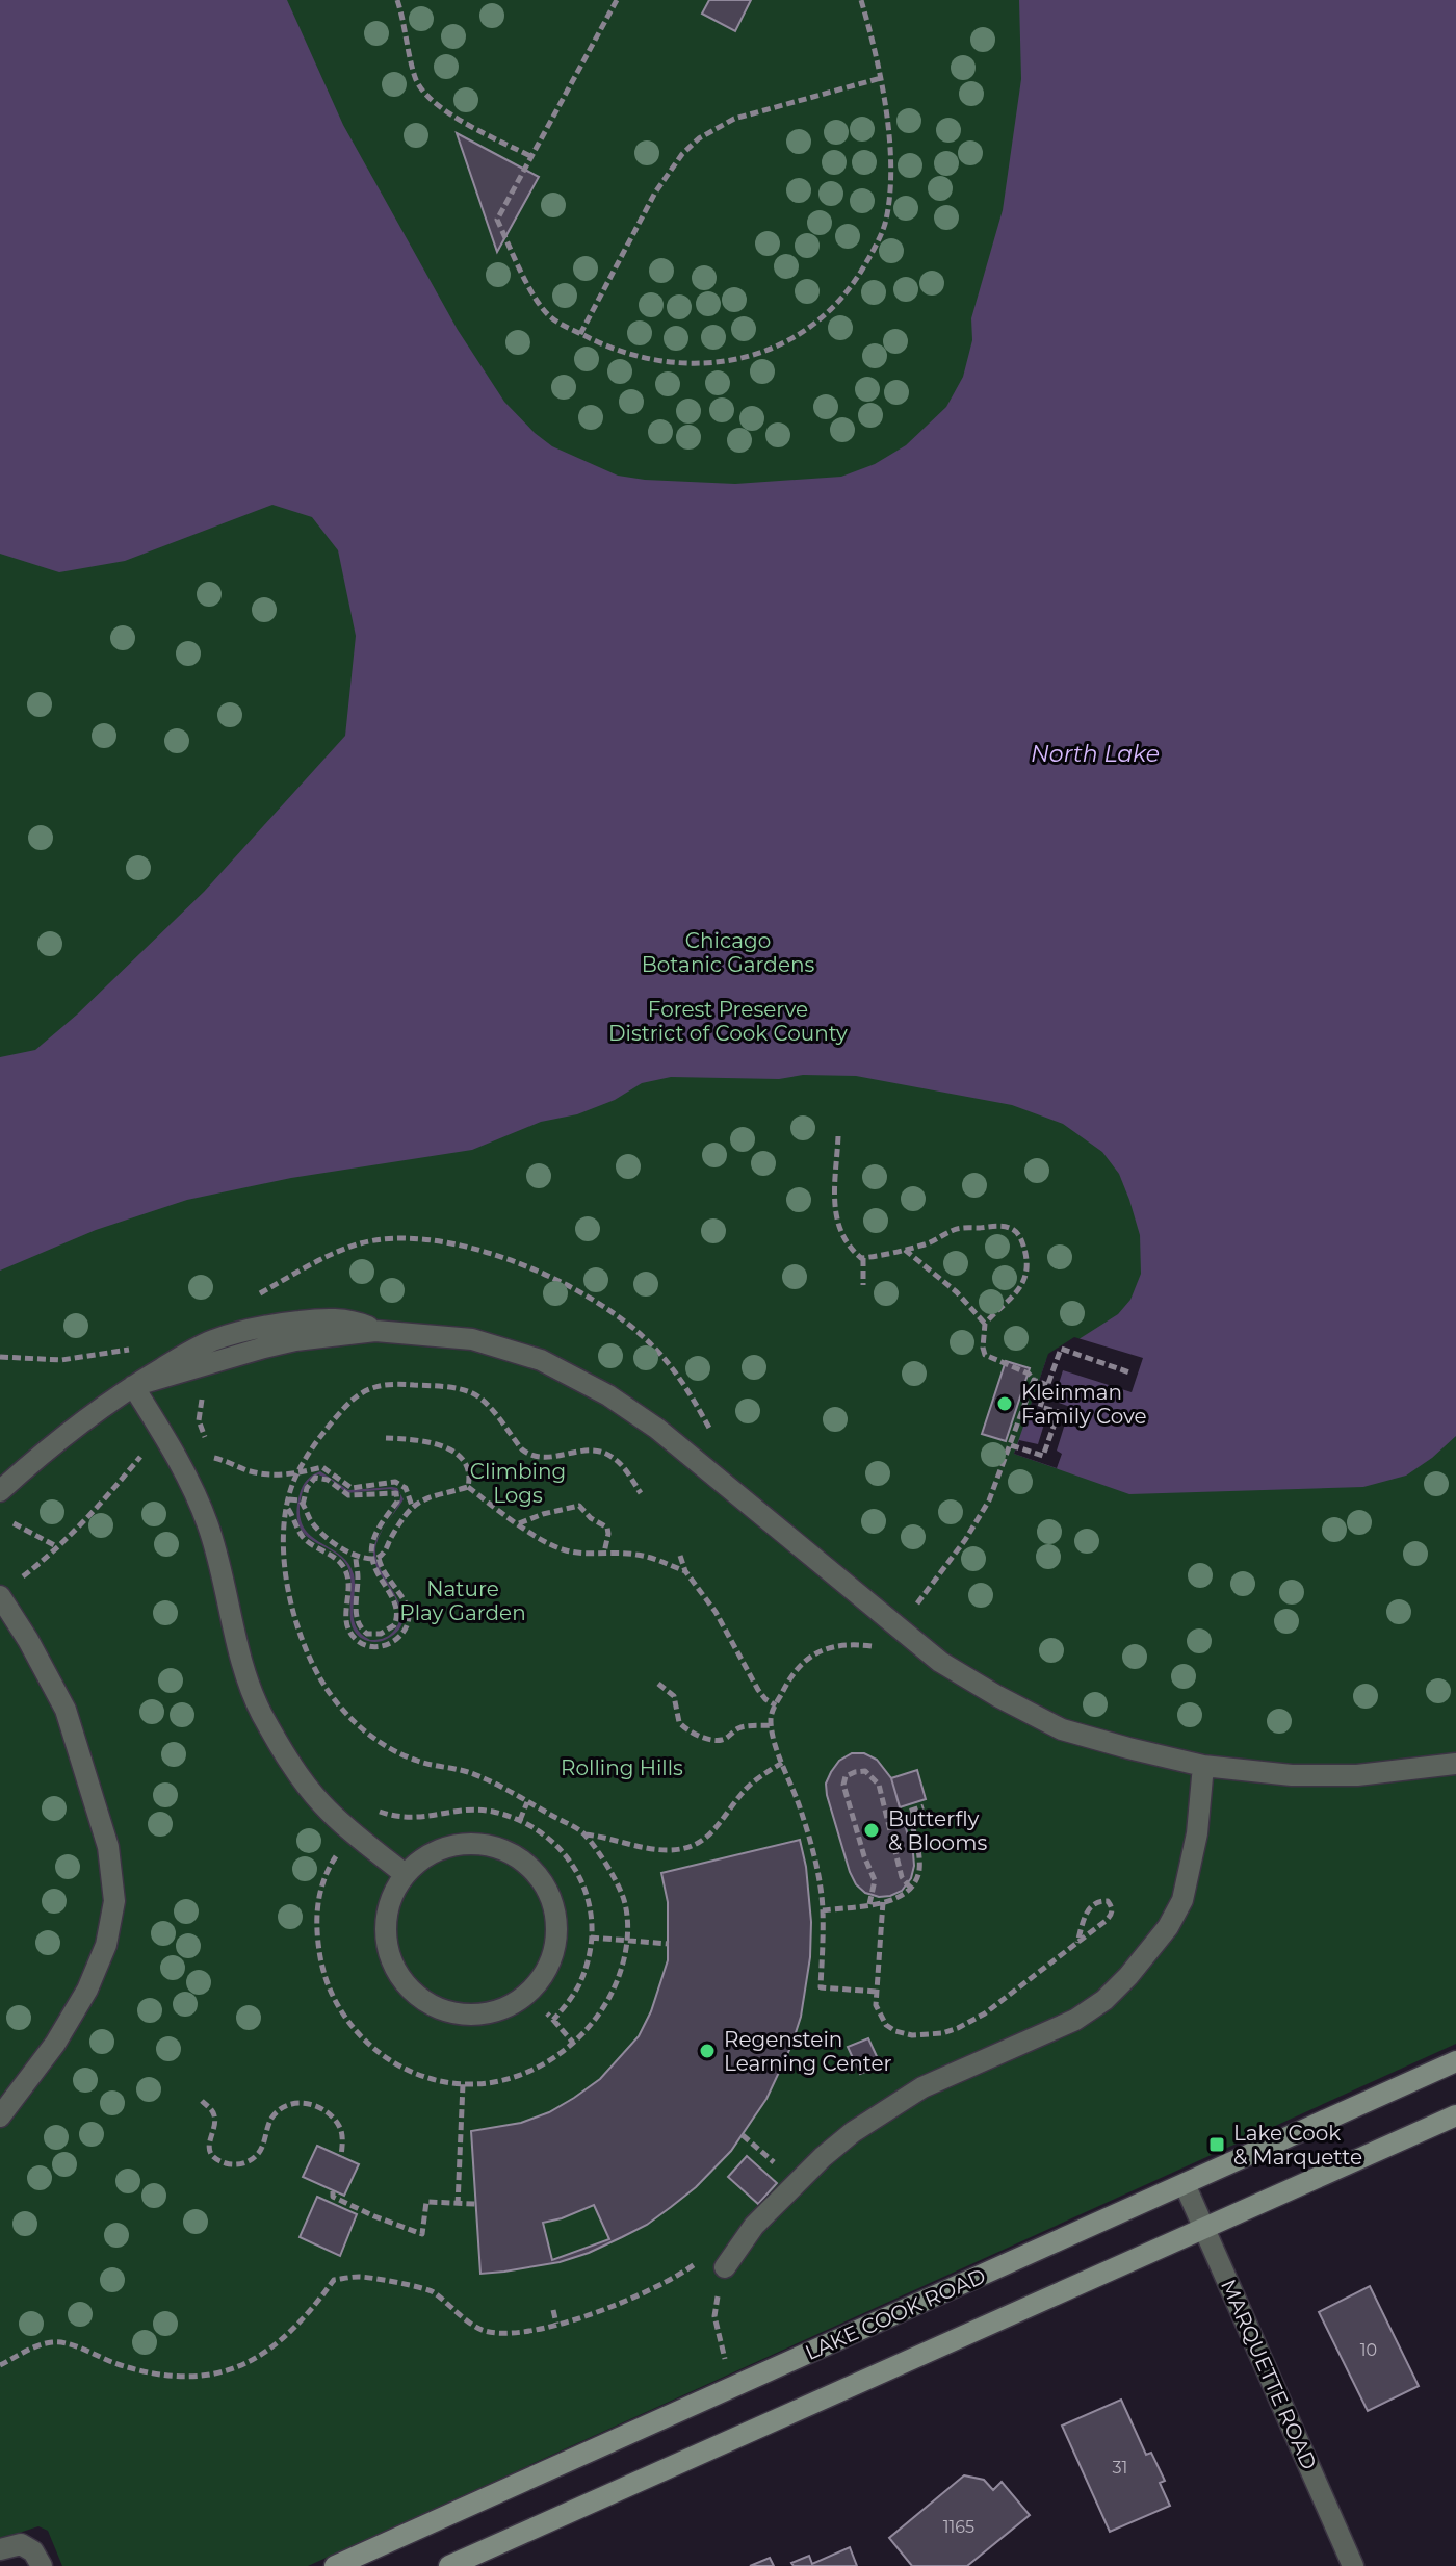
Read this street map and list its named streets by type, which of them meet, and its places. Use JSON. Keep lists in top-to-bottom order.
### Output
{
  "streets": {
    "main road": ["LAKE COOK ROAD"],
    "street": ["MARQUETTE ROAD"]
  },
  "crossings": [
    ["LAKE COOK ROAD", "MARQUETTE ROAD"]
  ],
  "water": ["North Lake"],
  "parks": [
    "Chicago Botanic Gardens",
    "Forest Preserve District of Cook County",
    "Climbing Logs",
    "Nature Play Garden",
    "Rolling Hills"
  ],
  "places": {
    "other": ["Kleinman Family Cove", "Butterfly & Blooms", "Regenstein Learning Center"],
    "transit": ["Lake Cook & Marquette"]
  },
  "house_numbers": ["10", "31", "1165"]
}
